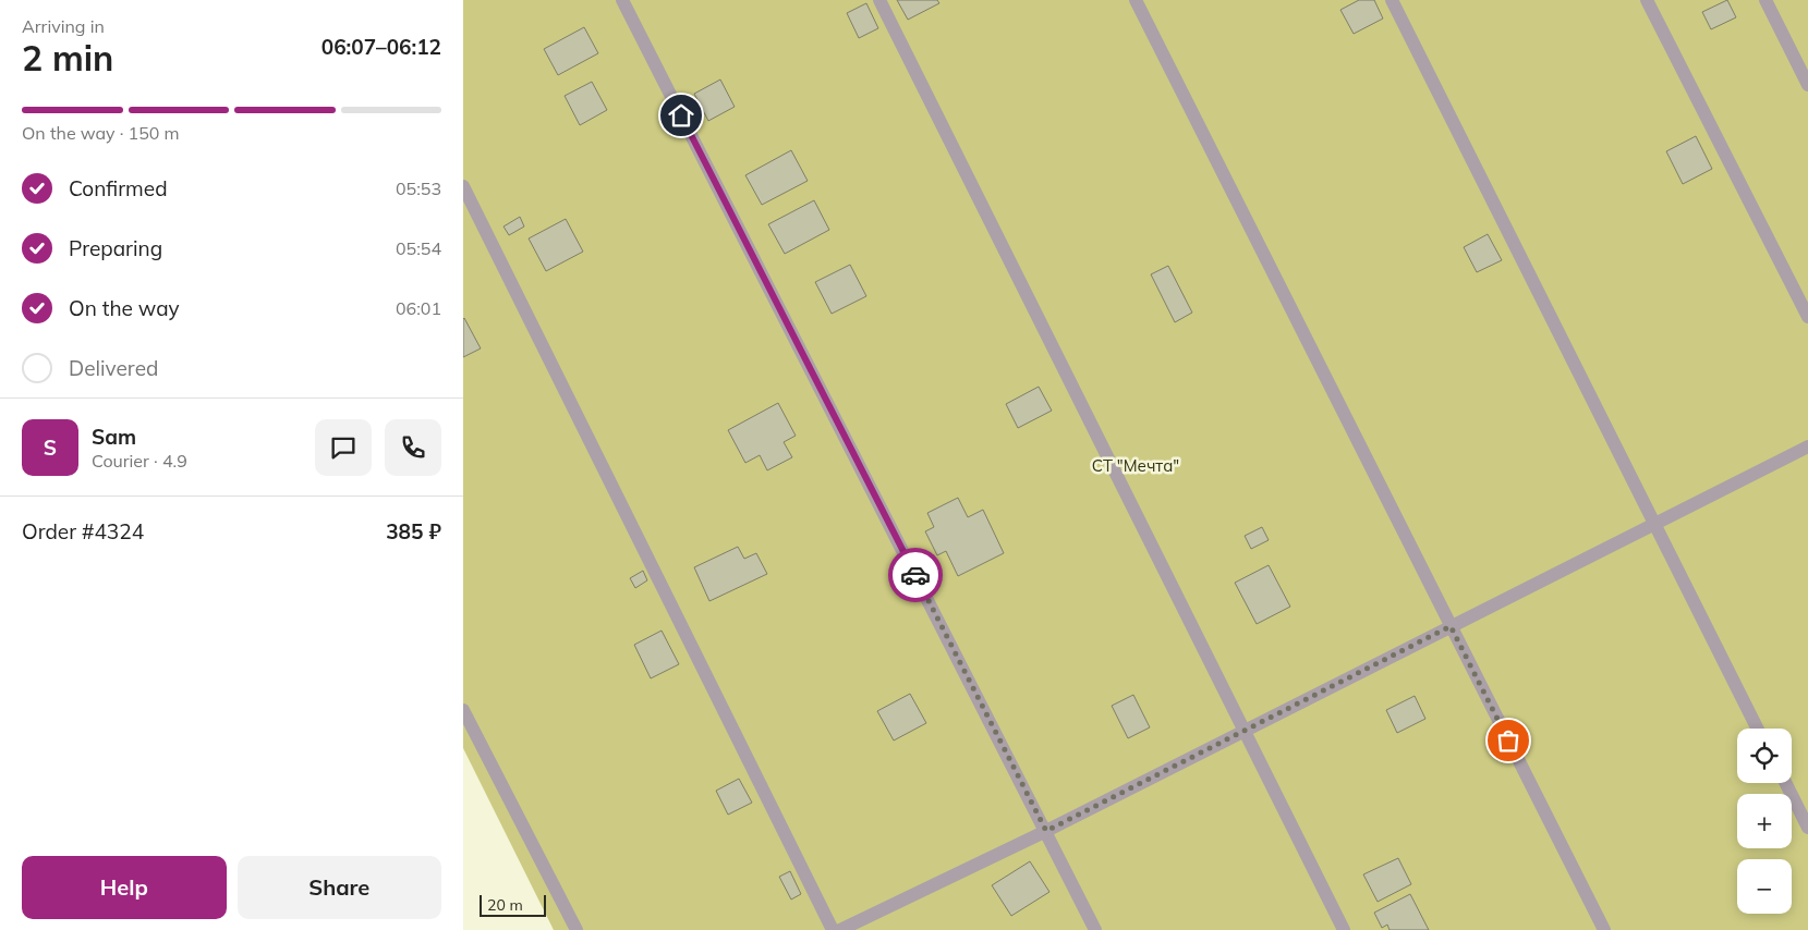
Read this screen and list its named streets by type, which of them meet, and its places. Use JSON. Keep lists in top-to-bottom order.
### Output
{
  "parks": ["СТ \"Мечта\""],
  "scale_bar": "20 m",
  "page": {
    "heading": ["2 min", "Arriving in", "06:07–06:12"],
    "panel": [
      "Sam",
      "Courier · 4.9",
      "Order #4324",
      "385 ₽"
    ],
    "bar": "On the way · 150 m",
    "list": [
      ["Confirmed", "05:53"],
      ["Preparing", "05:54"],
      ["On the way", "06:01"],
      "Delivered"
    ],
    "round": "S",
    "map_buttons": ["+", "−"],
    "buttons": ["Help", "Share"],
    "scale": "20 m"
  }
}
